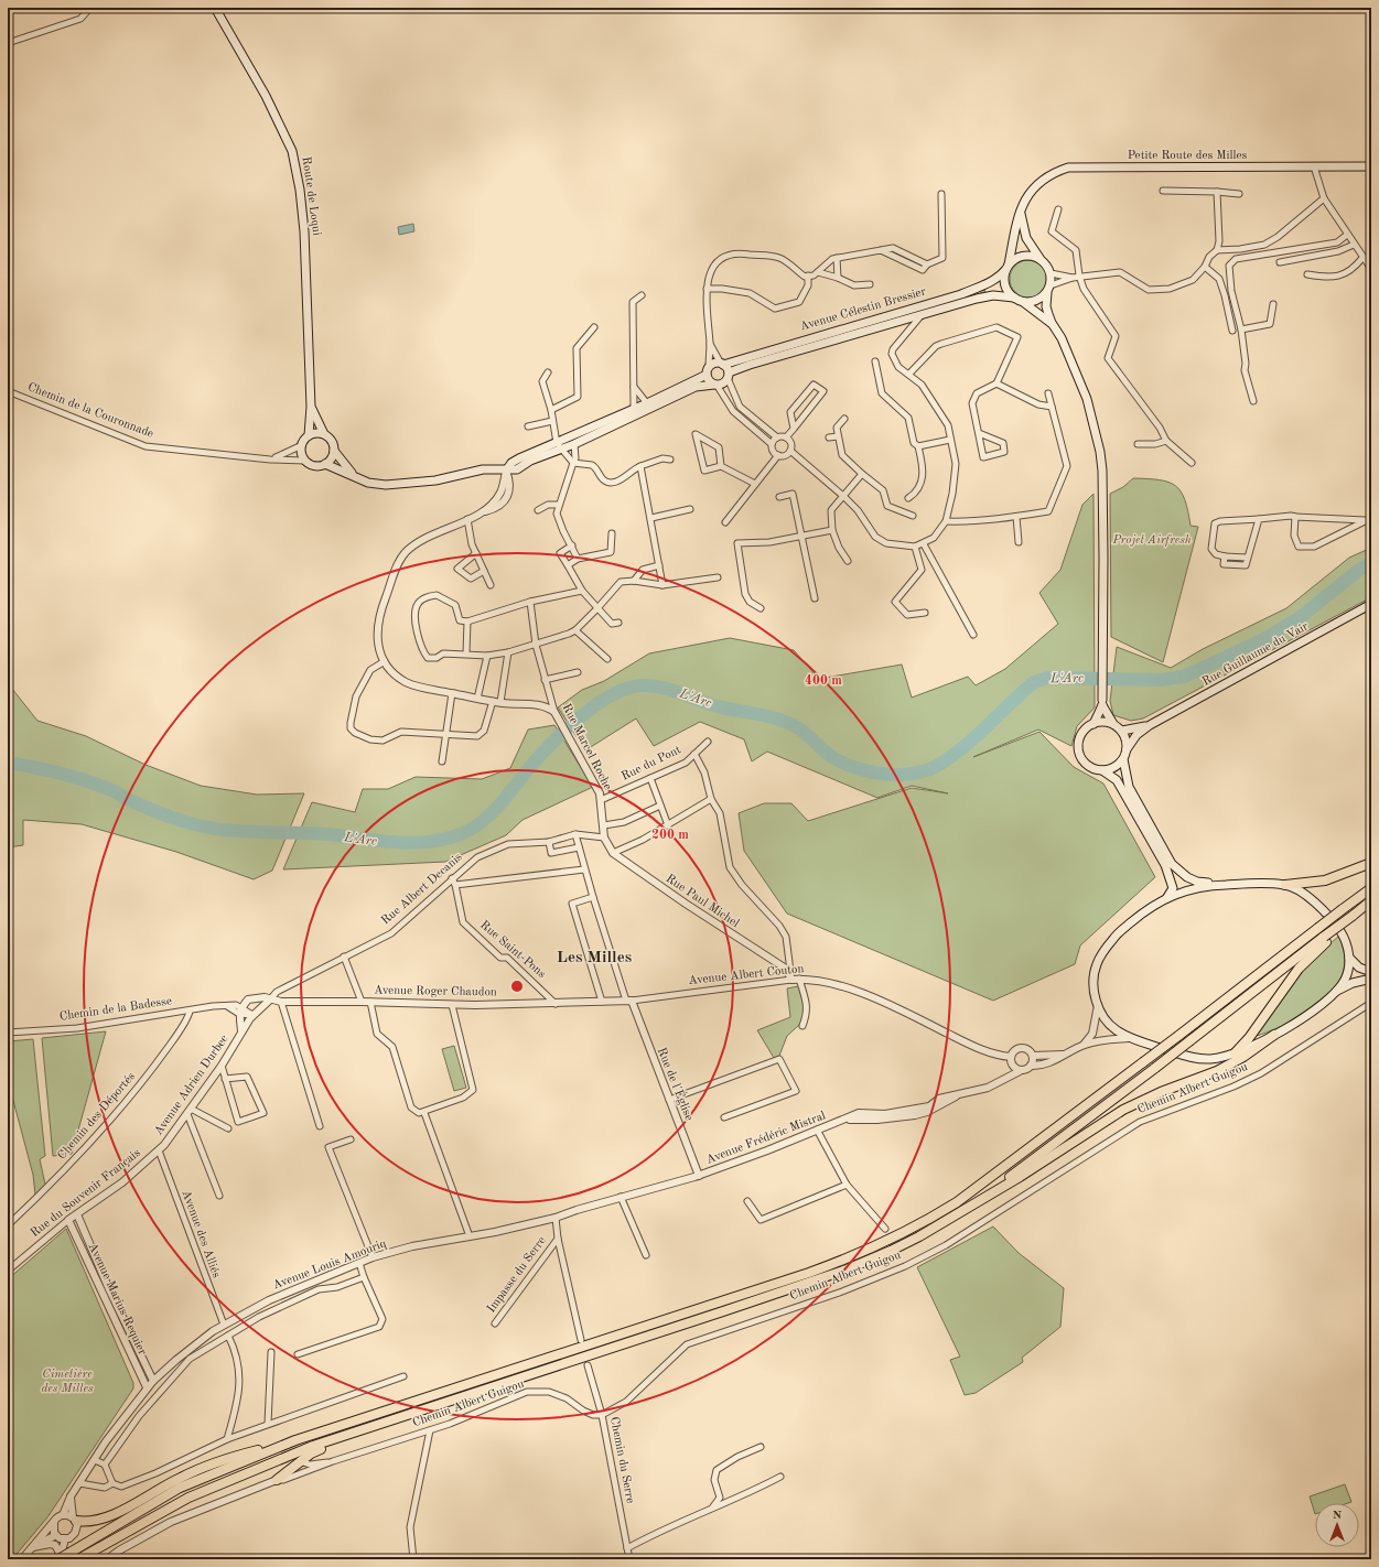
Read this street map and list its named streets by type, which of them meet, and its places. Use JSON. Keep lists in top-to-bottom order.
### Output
{
  "streets": {
    "main road": [
      "Petite Route des Milles",
      "Route de Loqui",
      "Avenue Célestin Bressier",
      "Rue Guillaume du Vair"
    ],
    "street": [
      "Chemin de la Couronnade",
      "Rue Marcel Roche",
      "Rue du Pont",
      "Rue Albert Decanis",
      "Rue Paul Michel",
      "Rue Saint-Pons",
      "Avenue Albert Couton",
      "Avenue Roger Chaudon",
      "Chemin de la Badesse",
      "Rue de l'Église",
      "Avenue Adrien Durbec",
      "Chemin Albert Guigou",
      "Chemin des Déportés",
      "Avenue Frédéric Mistral",
      "Rue du Souvenir Français",
      "Avenue des Alliés",
      "Avenue Louis Amouriq",
      "Impasse du Serre",
      "Avenue Marius Requier",
      "Chemin du Serre"
    ]
  },
  "crossings": [
    ["Petite Route des Milles", "Avenue Célestin Bressier"],
    ["Route de Loqui", "Chemin de la Couronnade"],
    ["Rue Marcel Roche", "Rue du Pont"],
    ["Rue Marcel Roche", "Rue Paul Michel"],
    ["Rue Albert Decanis", "Rue Saint-Pons"],
    ["Rue Albert Decanis", "Avenue Roger Chaudon"],
    ["Rue Albert Decanis", "Avenue Adrien Durbec"],
    ["Rue Paul Michel", "Avenue Albert Couton"],
    ["Rue Saint-Pons", "Avenue Roger Chaudon"],
    ["Avenue Albert Couton", "Avenue Roger Chaudon"],
    ["Avenue Albert Couton", "Rue de l'Église"],
    ["Avenue Albert Couton", "Avenue Frédéric Mistral"],
    ["Avenue Roger Chaudon", "Chemin de la Badesse"],
    ["Avenue Roger Chaudon", "Rue de l'Église"],
    ["Avenue Roger Chaudon", "Avenue Adrien Durbec"],
    ["Chemin de la Badesse", "Chemin des Déportés"],
    ["Rue de l'Église", "Avenue Frédéric Mistral"],
    ["Rue de l'Église", "Avenue Louis Amouriq"],
    ["Avenue Adrien Durbec", "Rue du Souvenir Français"],
    ["Avenue Adrien Durbec", "Avenue des Alliés"],
    ["Chemin Albert Guigou", "Chemin du Serre"],
    ["Avenue Frédéric Mistral", "Avenue Louis Amouriq"],
    ["Rue du Souvenir Français", "Avenue des Alliés"],
    ["Rue du Souvenir Français", "Avenue Marius Requier"],
    ["Avenue des Alliés", "Avenue Louis Amouriq"],
    ["Avenue Louis Amouriq", "Avenue Marius Requier"]
  ],
  "districts": ["Les Milles"],
  "water": ["L'Arc"],
  "parks": ["Projet Airfresh", "Cimetière des Milles"],
  "north": "top",
  "rings": ["400 m", "200 m"]
}
